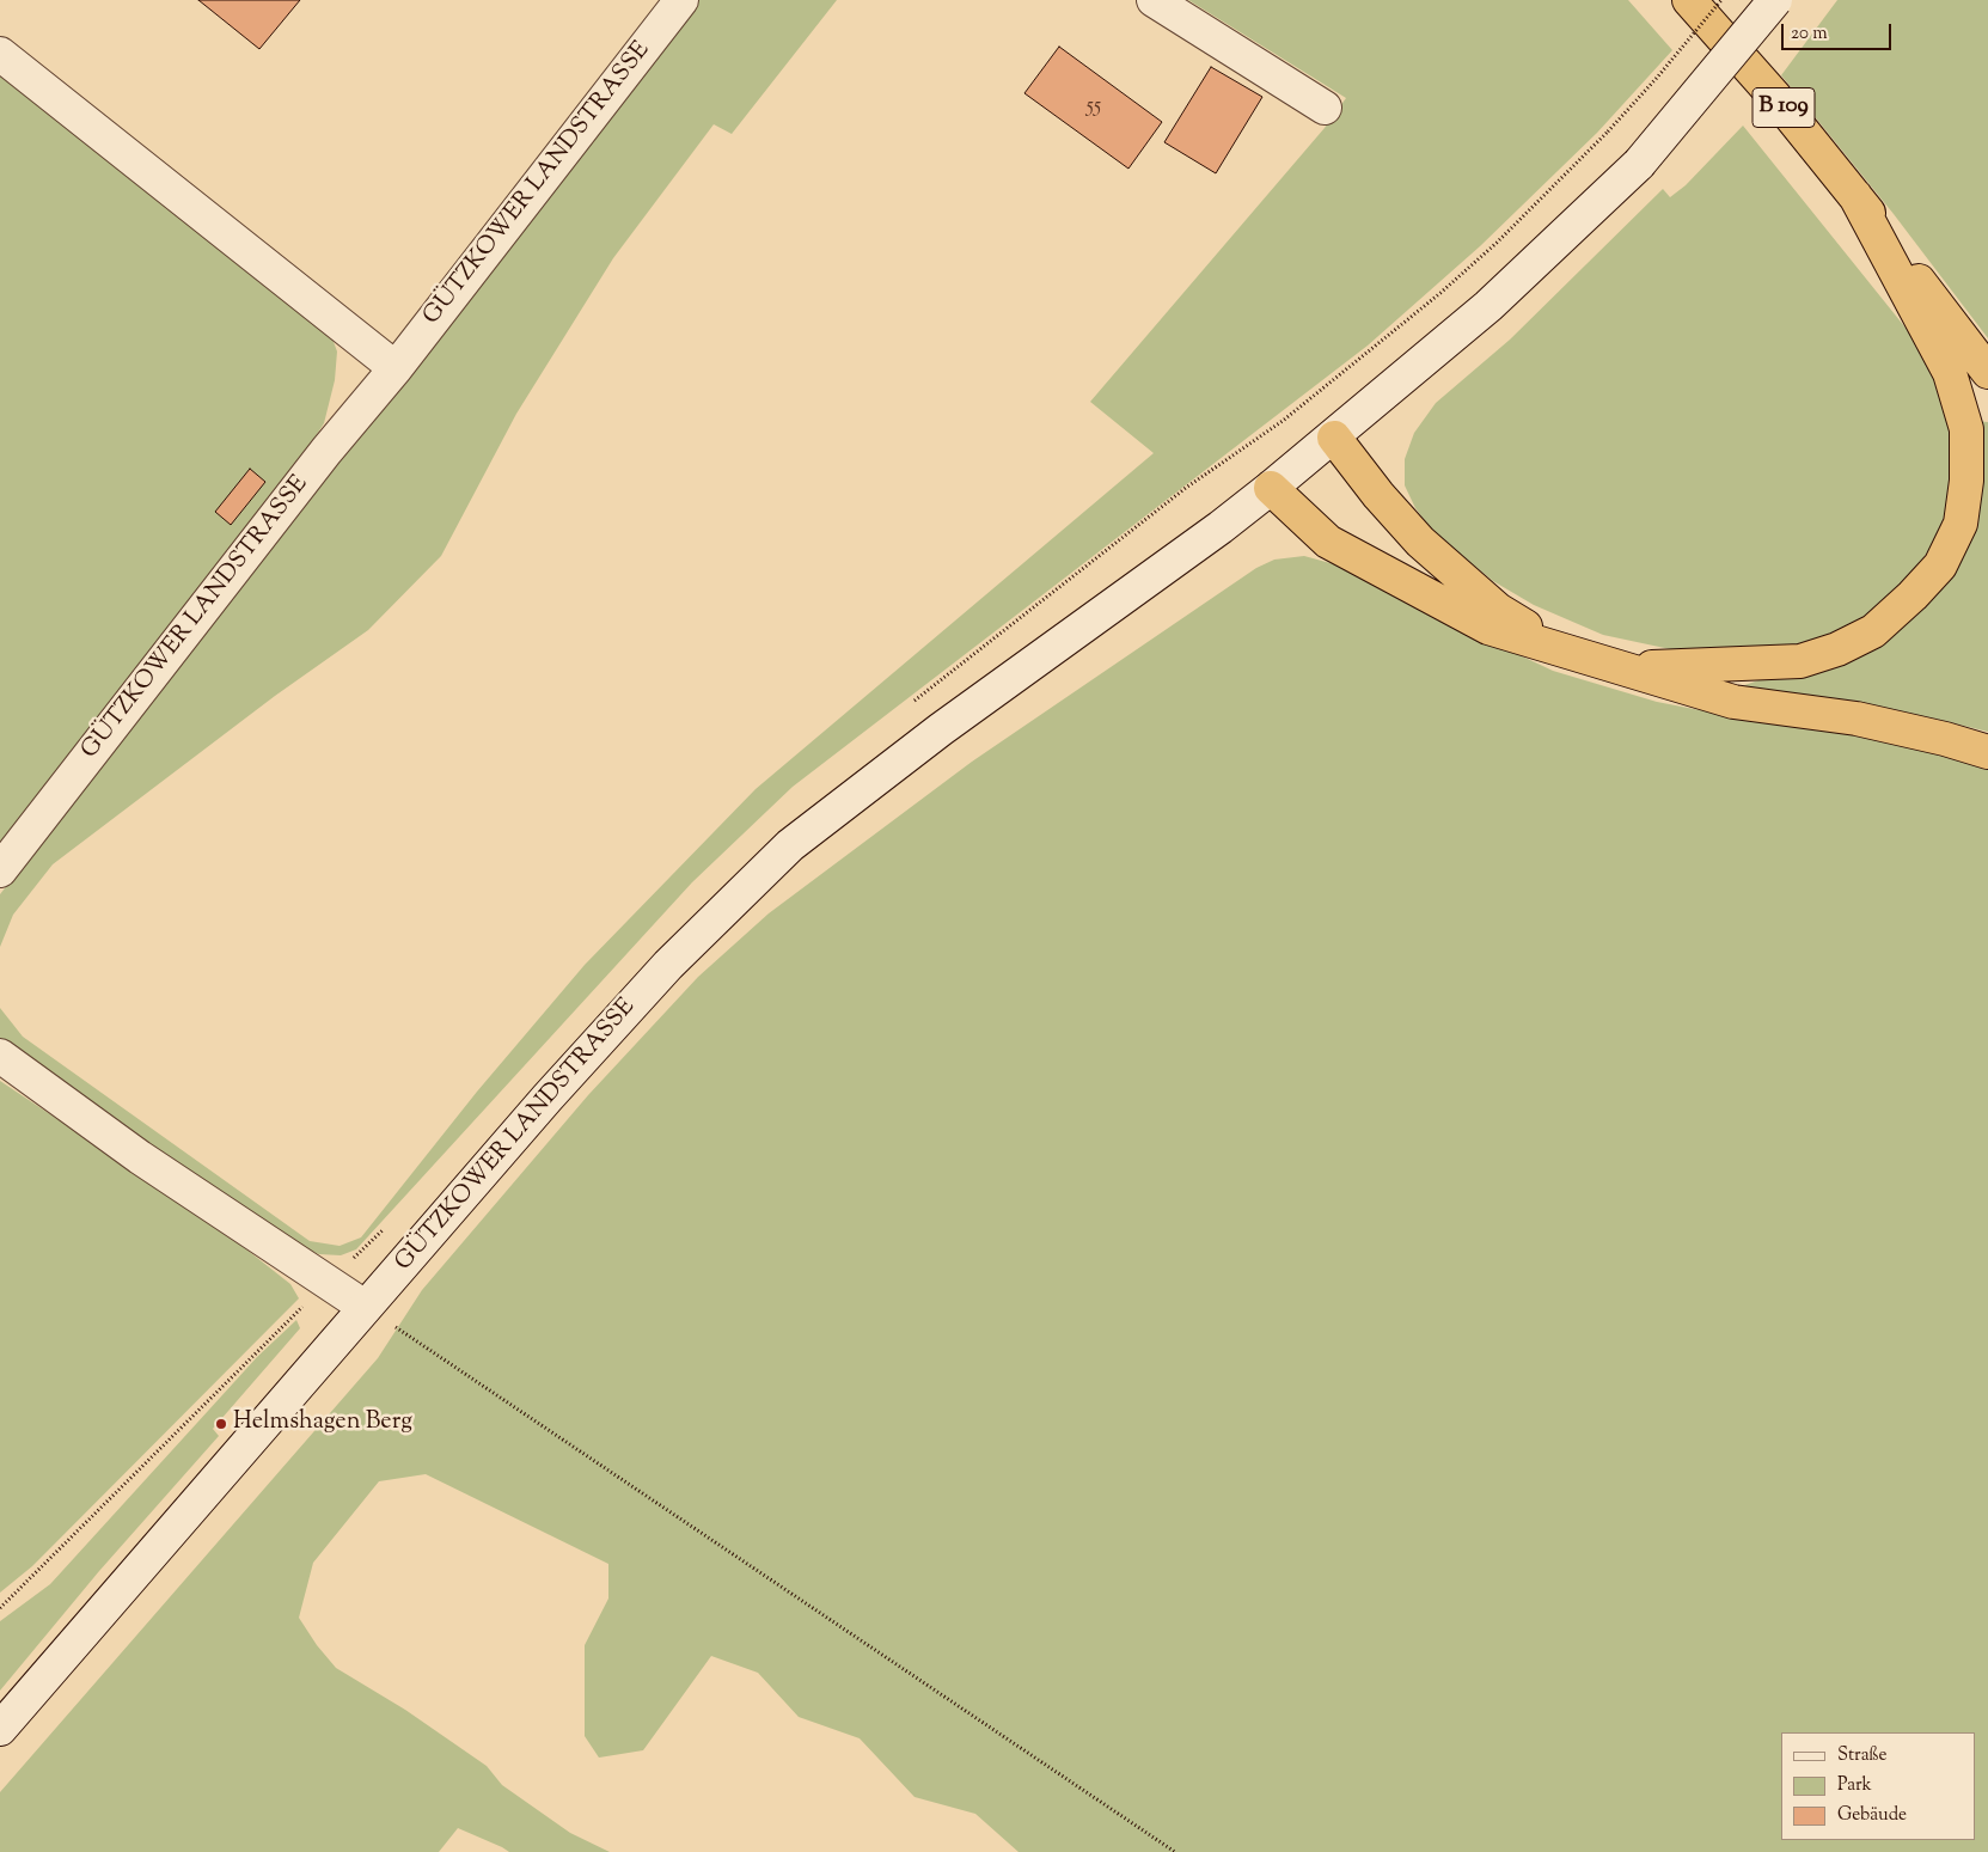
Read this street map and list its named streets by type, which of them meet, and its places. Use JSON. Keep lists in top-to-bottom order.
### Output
{
  "streets": {
    "highway": ["B 109"],
    "main road": ["GÜTZKOWER LANDSTRASSE"]
  },
  "places": ["Helmshagen Berg"],
  "house_numbers": ["55"],
  "legend": ["Straße", "Park", "Gebäude"],
  "scale_bar": "20 m"
}
